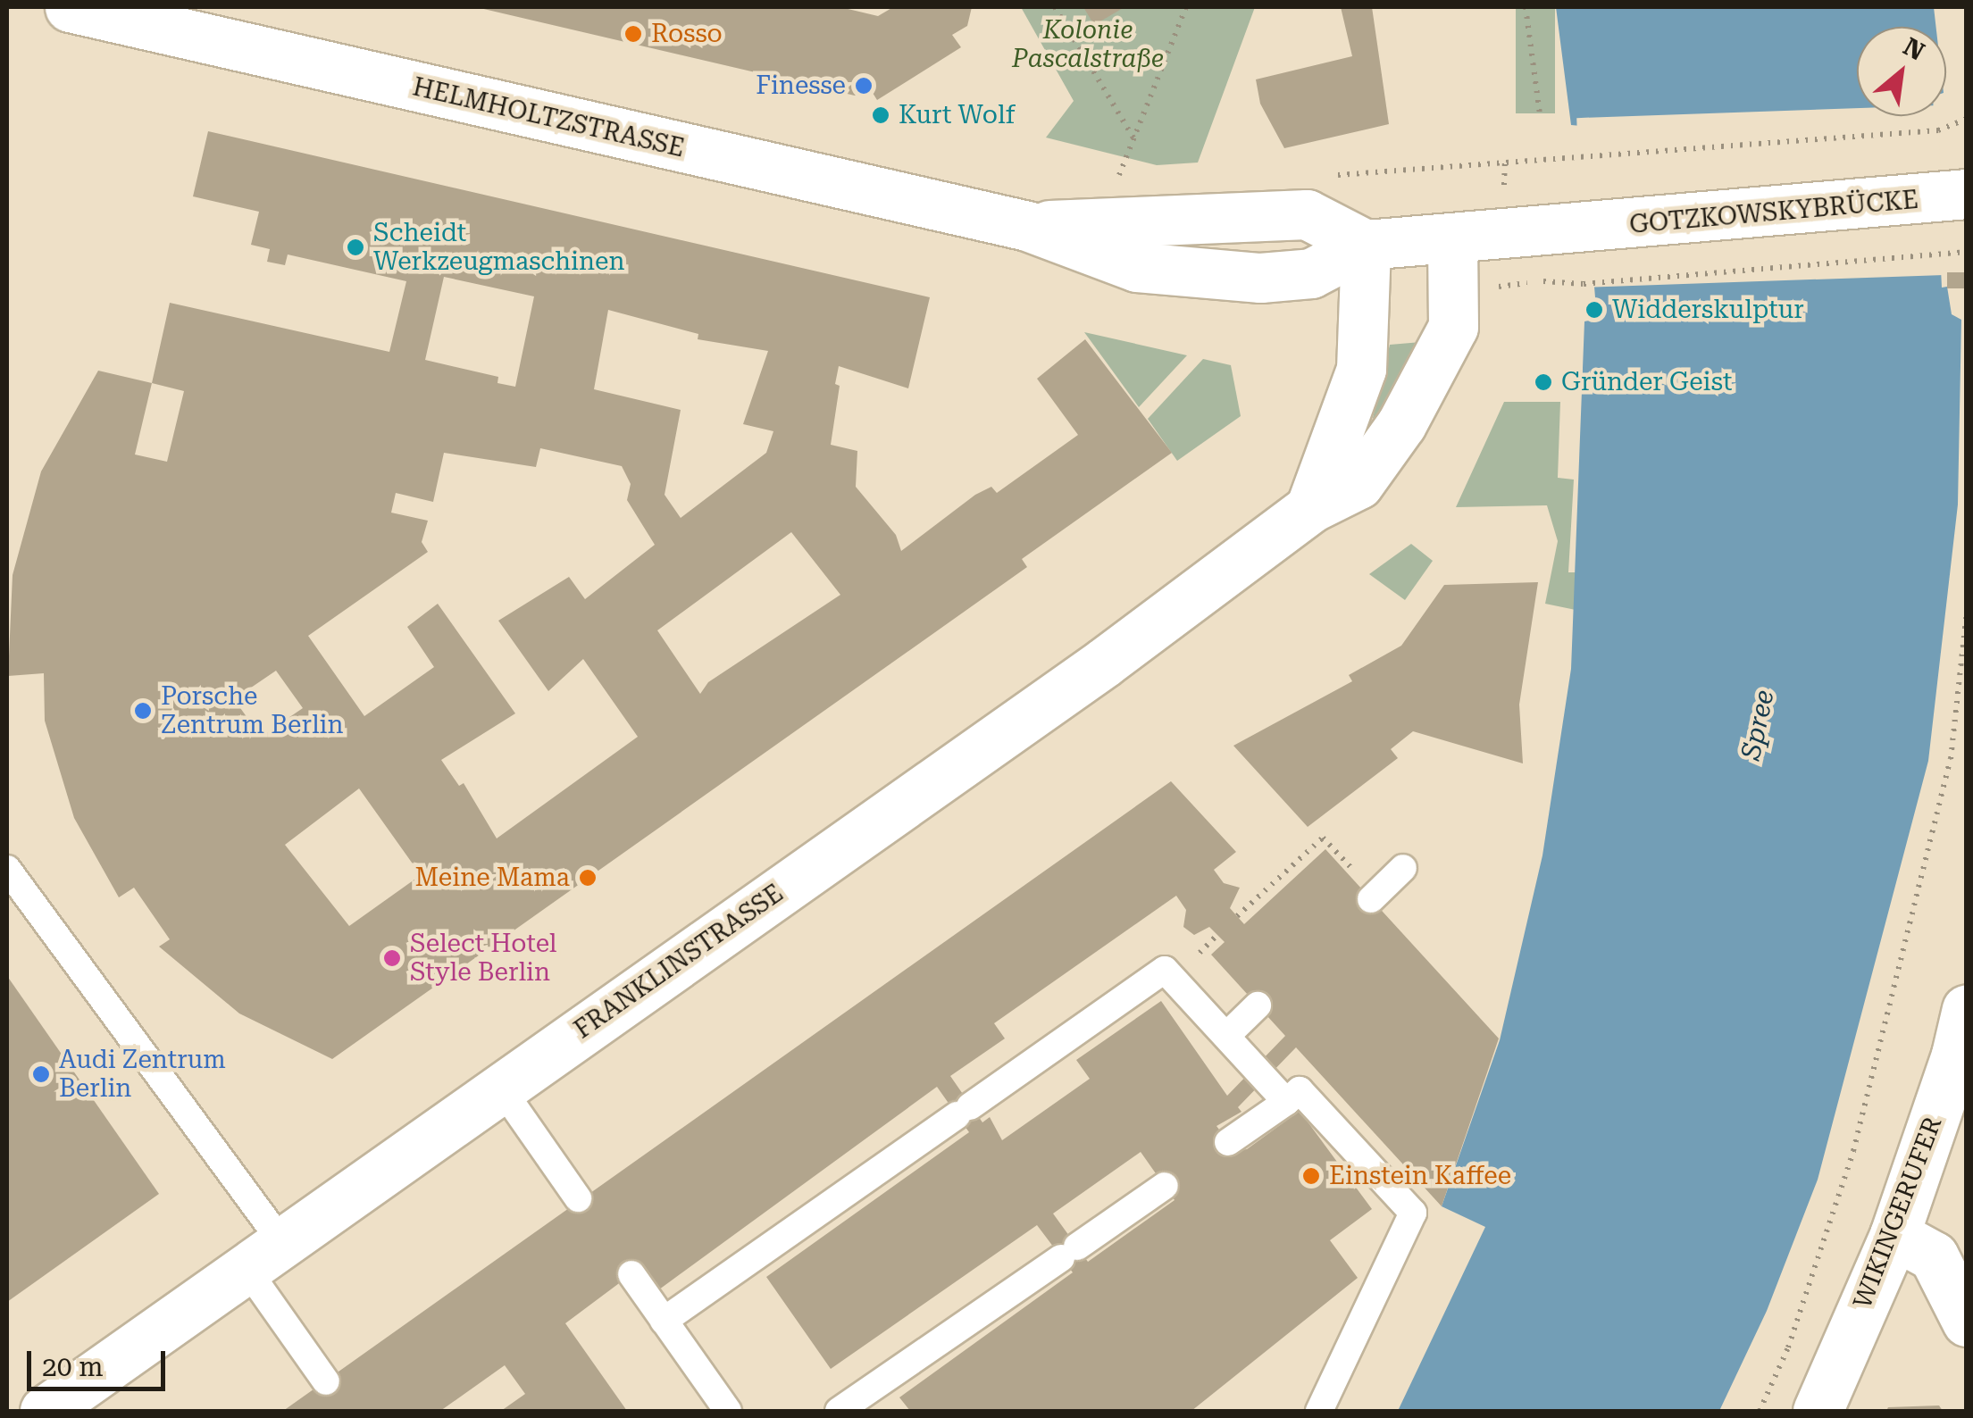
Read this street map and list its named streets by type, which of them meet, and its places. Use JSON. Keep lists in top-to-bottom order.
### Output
{
  "streets": {
    "main road": [
      "HELMHOLTZSTRASSE",
      "GOTZKOWSKYBRÜCKE",
      "FRANKLINSTRASSE",
      "WIKINGERUFER"
    ]
  },
  "crossings": [
    ["HELMHOLTZSTRASSE", "GOTZKOWSKYBRÜCKE"],
    ["HELMHOLTZSTRASSE", "FRANKLINSTRASSE"]
  ],
  "water": ["Spree"],
  "parks": ["Kolonie Pascalstraße"],
  "places": [
    "Rosso",
    "Finesse",
    "Kurt Wolf",
    "Scheidt Werkzeugmaschinen",
    "Widderskulptur",
    "Gründer Geist",
    "Porsche Zentrum Berlin",
    "Meine Mama",
    "Select Hotel Style Berlin",
    "Audi Zentrum Berlin",
    "Einstein Kaffee"
  ],
  "scale_bar": "20 m",
  "north": "top right"
}
